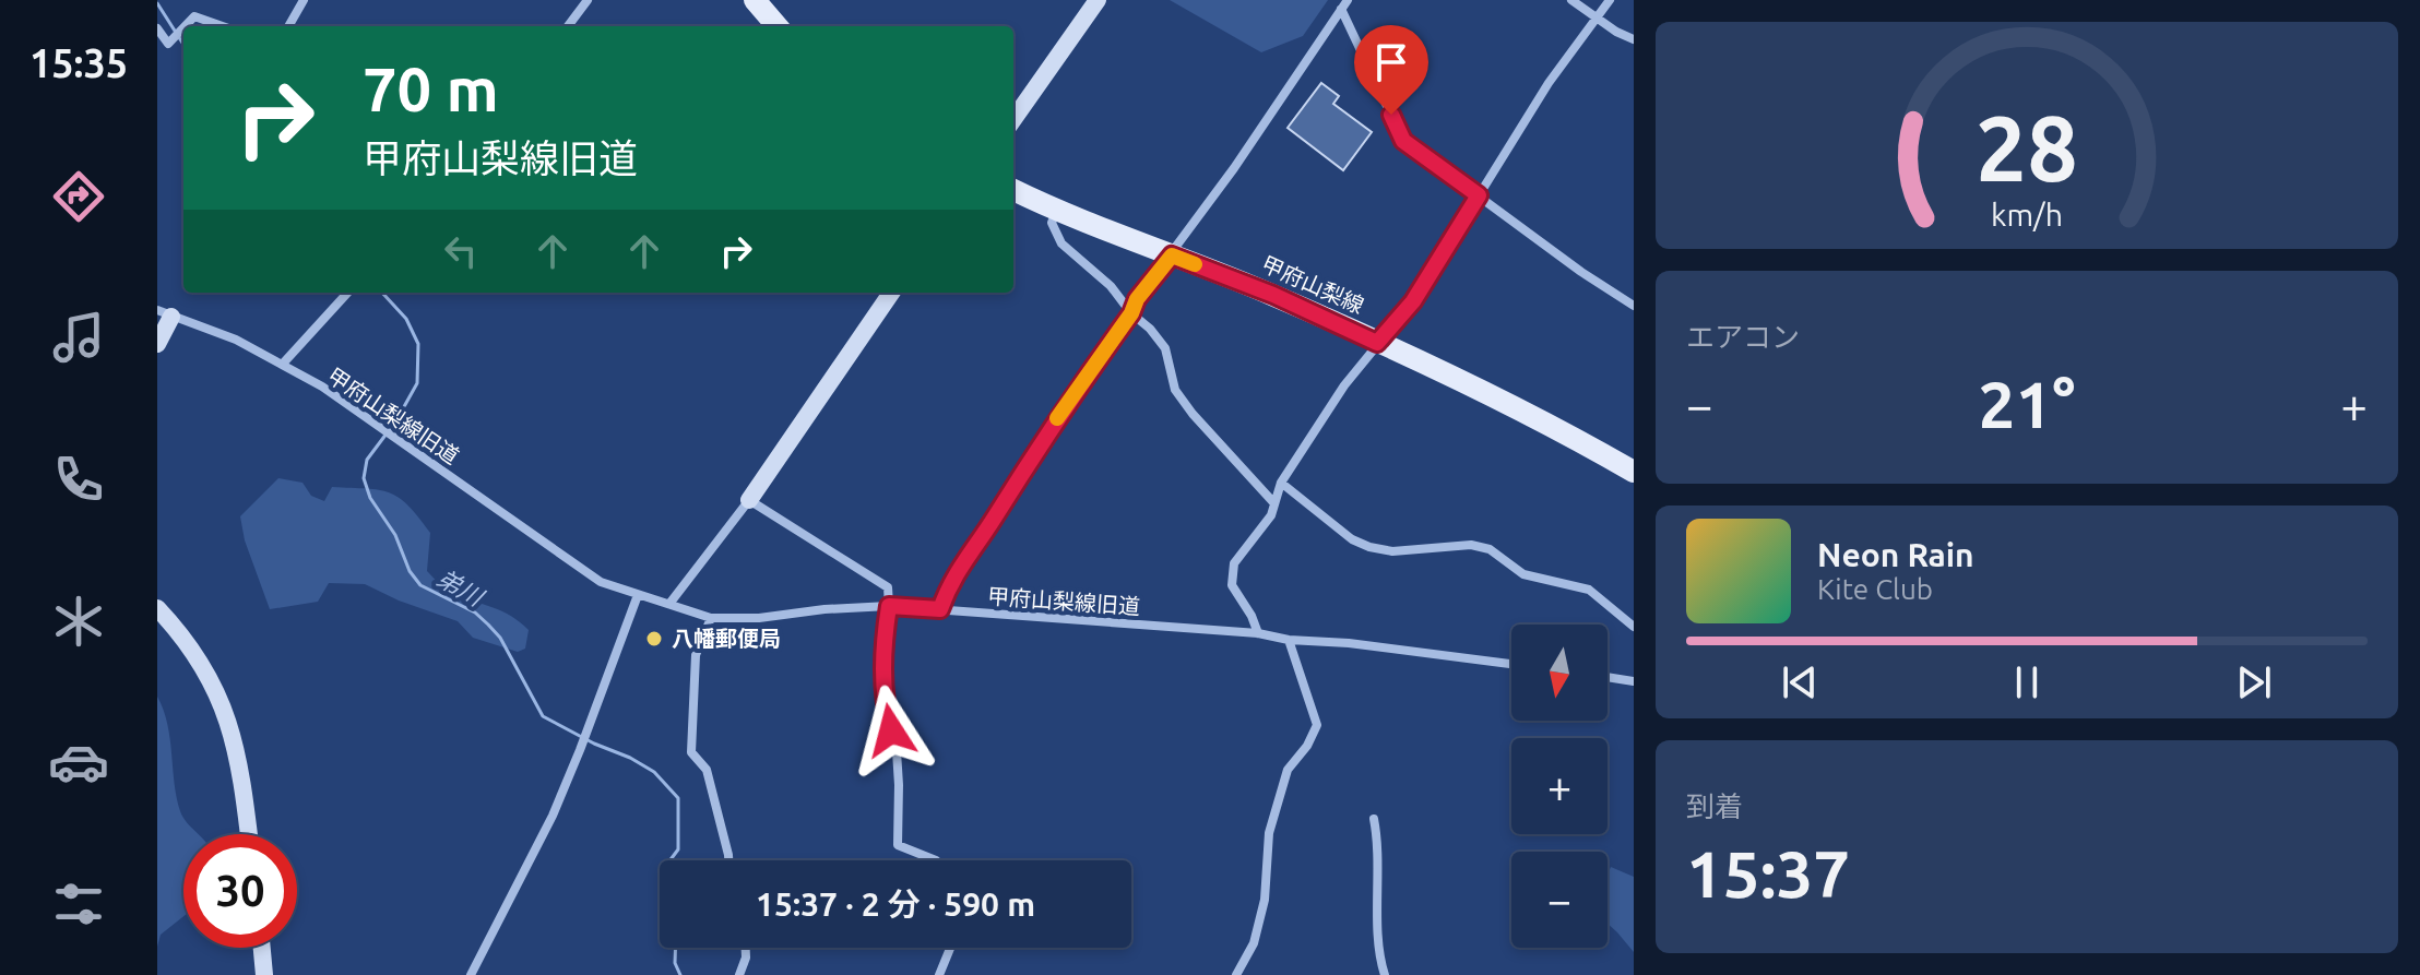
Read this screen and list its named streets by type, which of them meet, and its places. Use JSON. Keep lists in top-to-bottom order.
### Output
{
  "streets": {
    "main road": ["甲府山梨線"],
    "street": ["甲府山梨線旧道"]
  },
  "water": ["弟川"],
  "places": ["八幡郵便局"],
  "north": "bottom",
  "page": {
    "tabs": "15:35",
    "turn": ["70 m", "甲府山梨線旧道"],
    "tile": [
      "エアコン",
      ["到着", "15:37"]
    ],
    "heat": ["−", "21°", "+"],
    "song": ["Neon Rain", "Kite Club"],
    "map_buttons": ["+", "−"],
    "limit": "30",
    "trip": "15:37 · 2 分 · 590 m",
    "gauge": ["28", "km/h"]
  }
}
